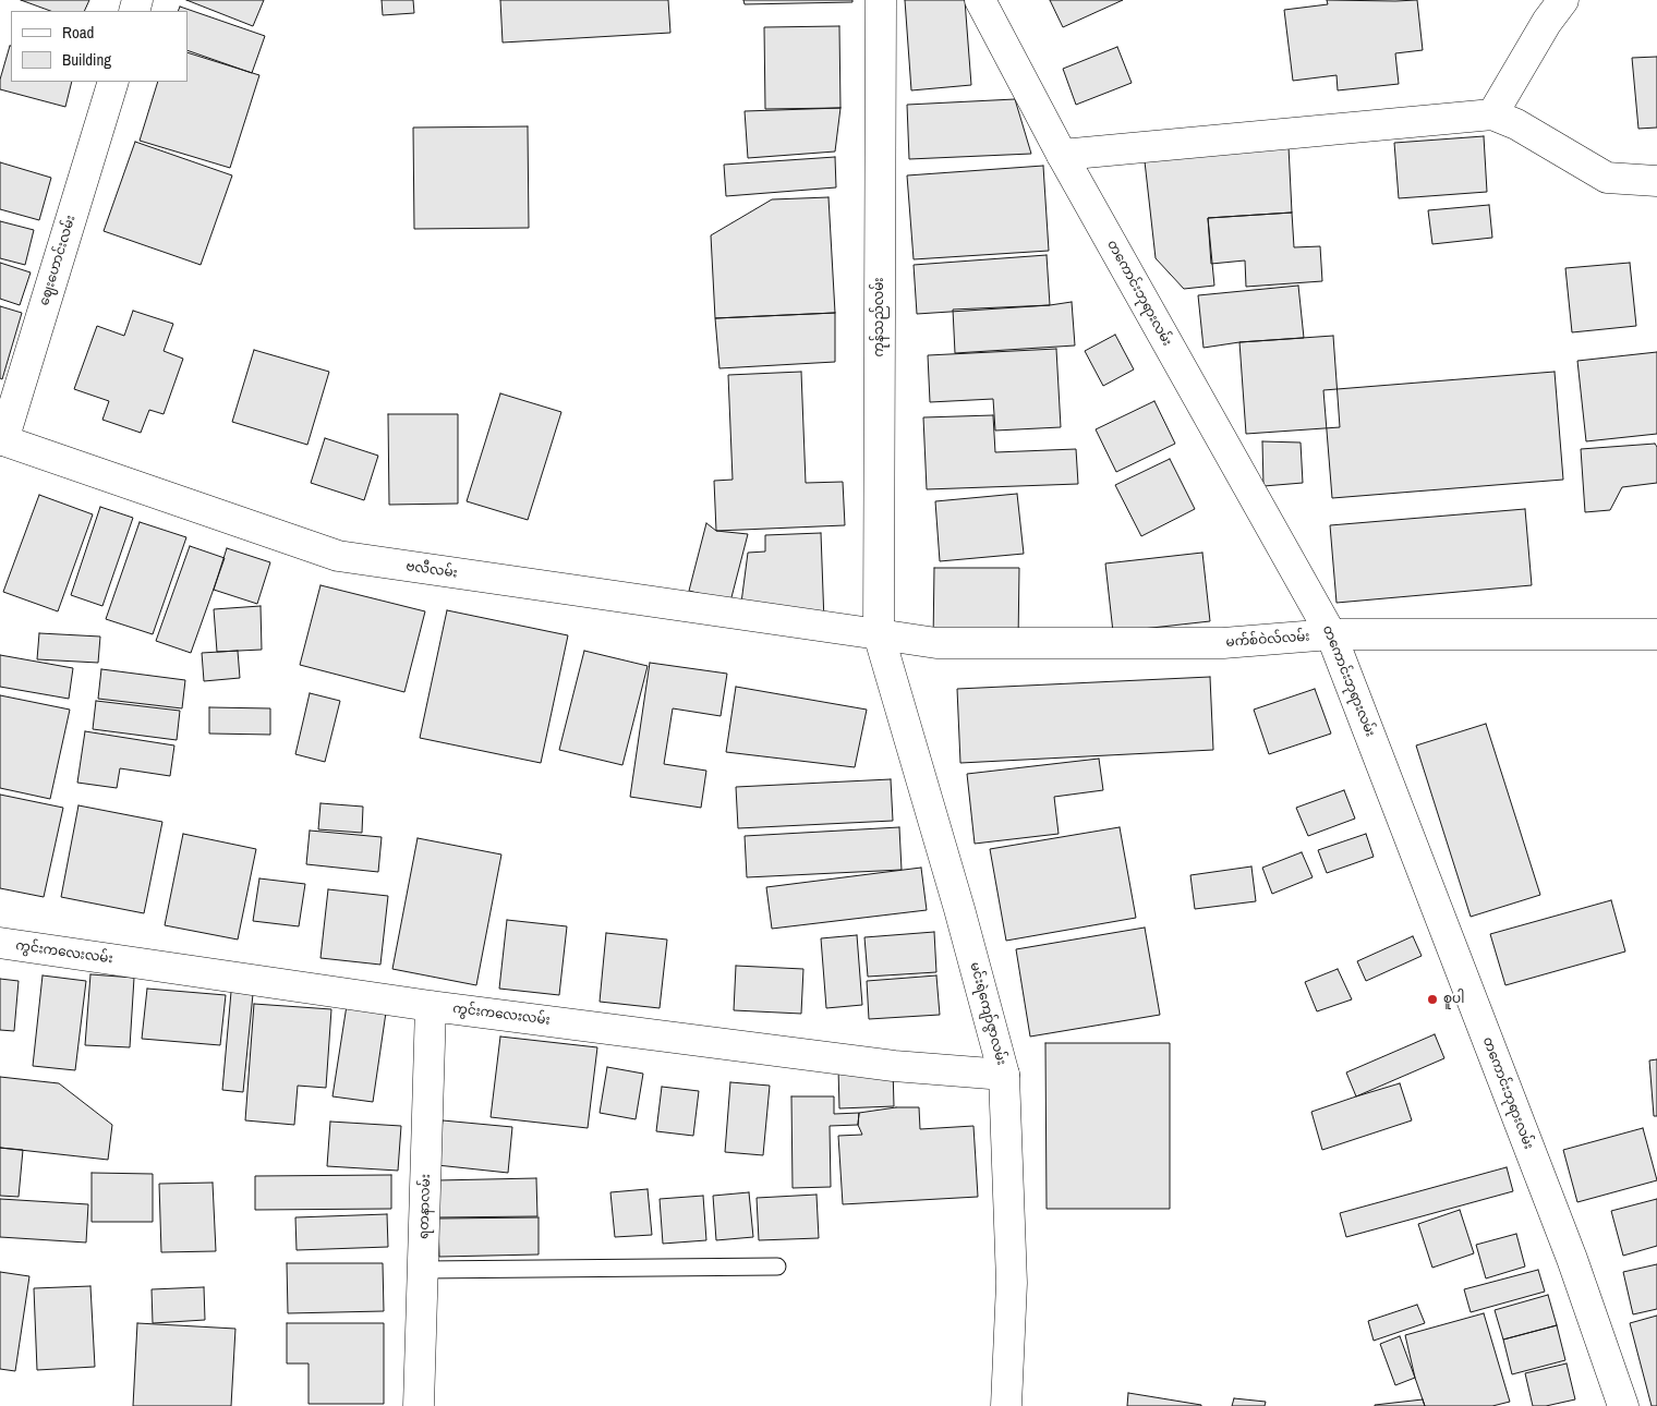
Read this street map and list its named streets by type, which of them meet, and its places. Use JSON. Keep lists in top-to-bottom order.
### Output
{
  "streets": {
    "street": [
      "ဈေးဟောင်းလမ်း",
      "တကောင်းဘုရားလမ်း",
      "ကုန်သည်လမ်း",
      "ဗလီလမ်း",
      "မက်စ်ဝဲလ်လမ်း",
      "ကွင်းကလေးလမ်း",
      "မင်းရဲကျော်ဇွာလမ်း",
      "ရတနာလမ်း"
    ]
  },
  "crossings": [
    ["ဈေးဟောင်းလမ်း", "ဗလီလမ်း"],
    ["တကောင်းဘုရားလမ်း", "မက်စ်ဝဲလ်လမ်း"],
    ["ကုန်သည်လမ်း", "ဗလီလမ်း"],
    ["ကုန်သည်လမ်း", "မက်စ်ဝဲလ်လမ်း"],
    ["ကုန်သည်လမ်း", "မင်းရဲကျော်ဇွာလမ်း"],
    ["ဗလီလမ်း", "မက်စ်ဝဲလ်လမ်း"],
    ["ဗလီလမ်း", "မင်းရဲကျော်ဇွာလမ်း"],
    ["မက်စ်ဝဲလ်လမ်း", "မင်းရဲကျော်ဇွာလမ်း"],
    ["ကွင်းကလေးလမ်း", "မင်းရဲကျော်ဇွာလမ်း"],
    ["ကွင်းကလေးလမ်း", "ရတနာလမ်း"]
  ],
  "places": ["စူပါ"],
  "legend": ["Road", "Building"]
}
